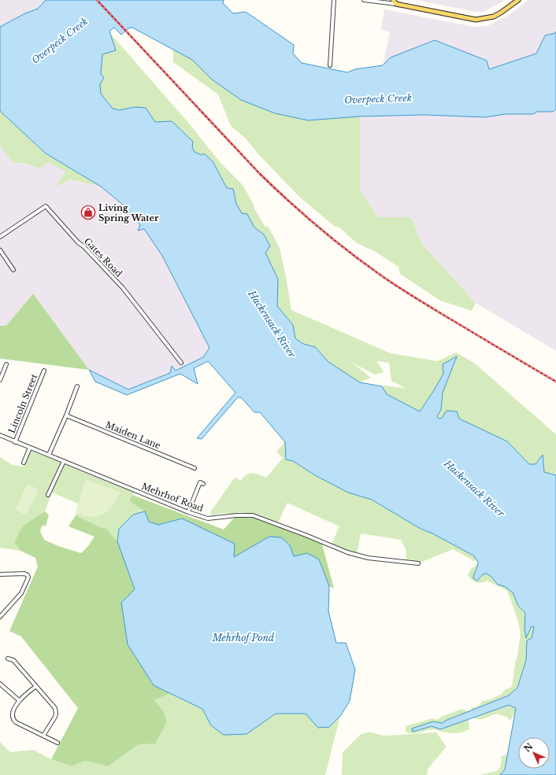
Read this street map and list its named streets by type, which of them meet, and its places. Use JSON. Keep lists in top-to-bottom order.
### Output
{
  "streets": {
    "street": [
      "Gates Road",
      "Lincoln Street",
      "Maiden Lane",
      "Mehrhof Road"
    ]
  },
  "crossings": [
    ["Lincoln Street", "Mehrhof Road"]
  ],
  "water": ["Overpeck Creek", "Hackensack River", "Mehrhof Pond"],
  "places": {
    "shop": ["Living Spring Water"]
  },
  "north": "top left"
}
